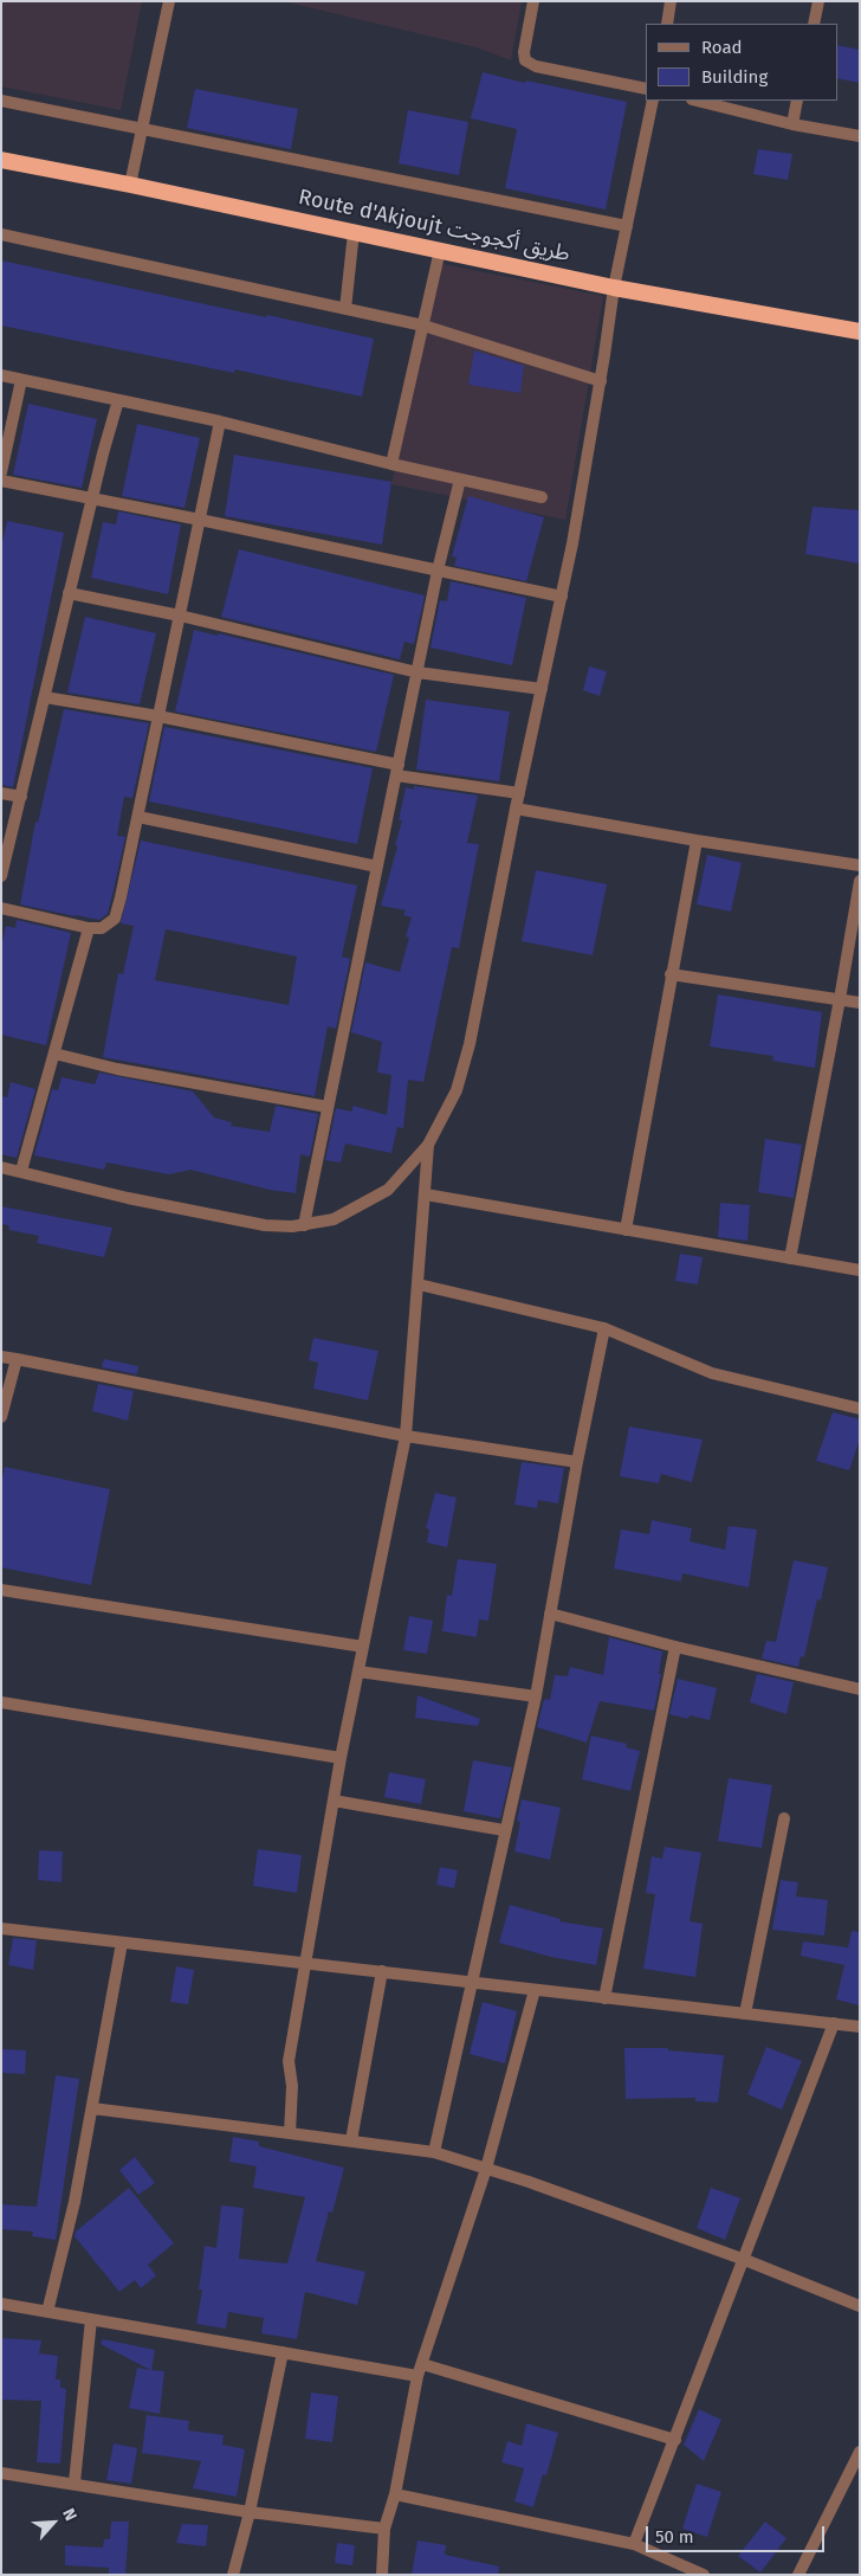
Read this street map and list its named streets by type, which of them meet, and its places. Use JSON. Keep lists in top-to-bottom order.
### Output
{
  "streets": {
    "highway": ["Route d'Akjoujt طريق أكجوجت"]
  },
  "legend": ["Road", "Building"],
  "scale_bar": "50 m",
  "north": "top right"
}
